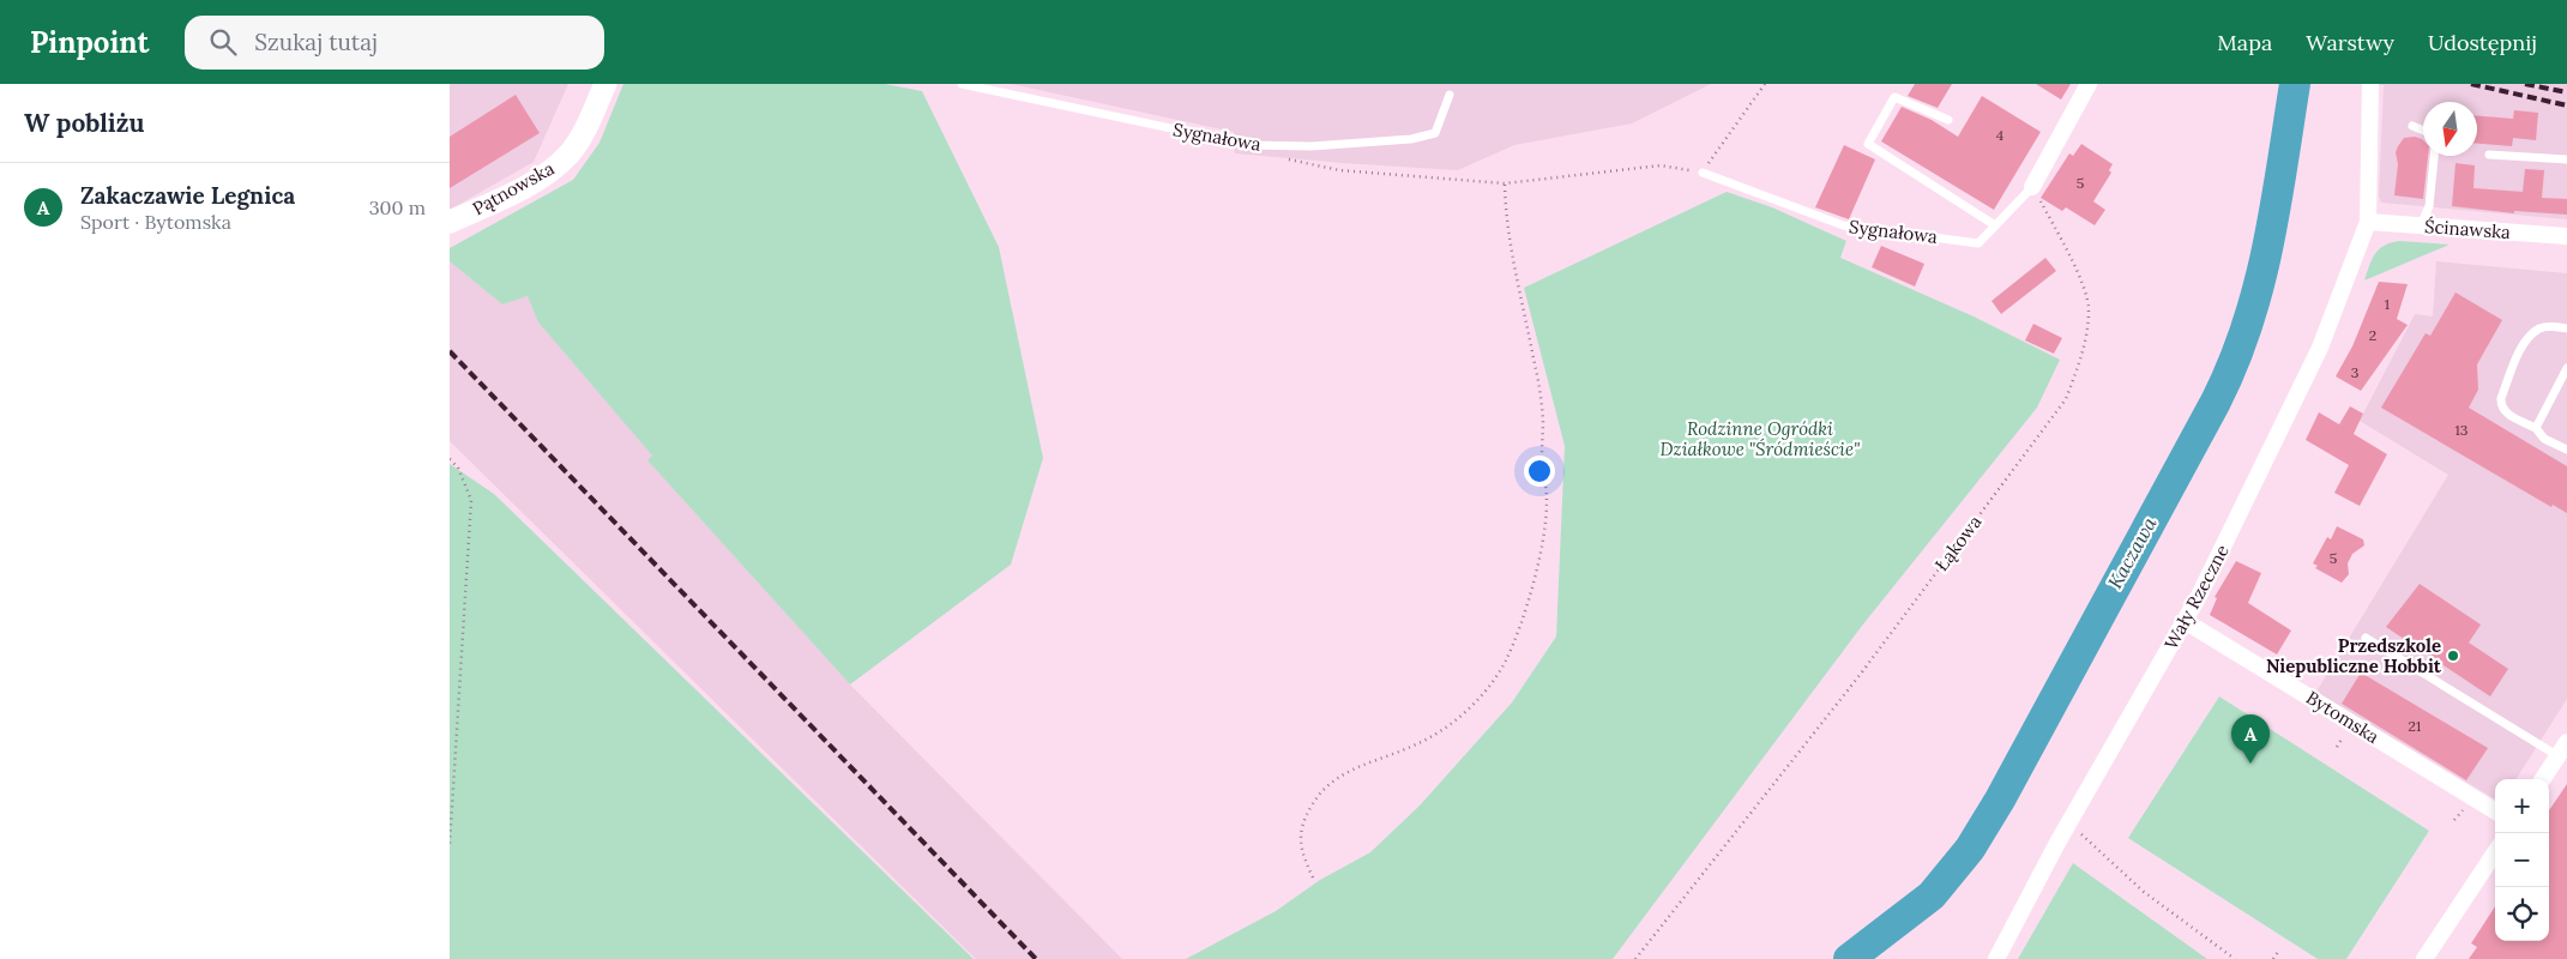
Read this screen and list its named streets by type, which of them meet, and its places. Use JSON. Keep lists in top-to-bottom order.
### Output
{
  "streets": {
    "street": [
      "Pątnowska",
      "Ścinawska",
      "Wały Rzeczne",
      "Bytomska"
    ],
    "lane": ["Sygnałowa"],
    "path": ["Łąkowa"]
  },
  "crossings": [
    ["Sygnałowa", "Łąkowa"],
    ["Ścinawska", "Wały Rzeczne"],
    ["Wały Rzeczne", "Bytomska"]
  ],
  "water": ["Kaczawa"],
  "parks": ["Rodzinne Ogródki Działkowe \"Śródmieście\""],
  "places": ["Przedszkole Niepubliczne Hobbit"],
  "house_numbers": [
    "4",
    "5",
    "1",
    "2",
    "3",
    "13",
    "5",
    "21"
  ],
  "north": "bottom",
  "page": {
    "header": "Pinpoint",
    "search": "Szukaj tutaj",
    "nav": ["Mapa", "Warstwy", "Udostępnij"],
    "heading": "W pobliżu",
    "list": [
      {
        "mark": "A",
        "name": "Zakaczawie Legnica",
        "note": "Sport · Bytomska",
        "value": "300 m"
      }
    ],
    "pins": "A",
    "map_buttons": ["+", "−"]
  }
}
